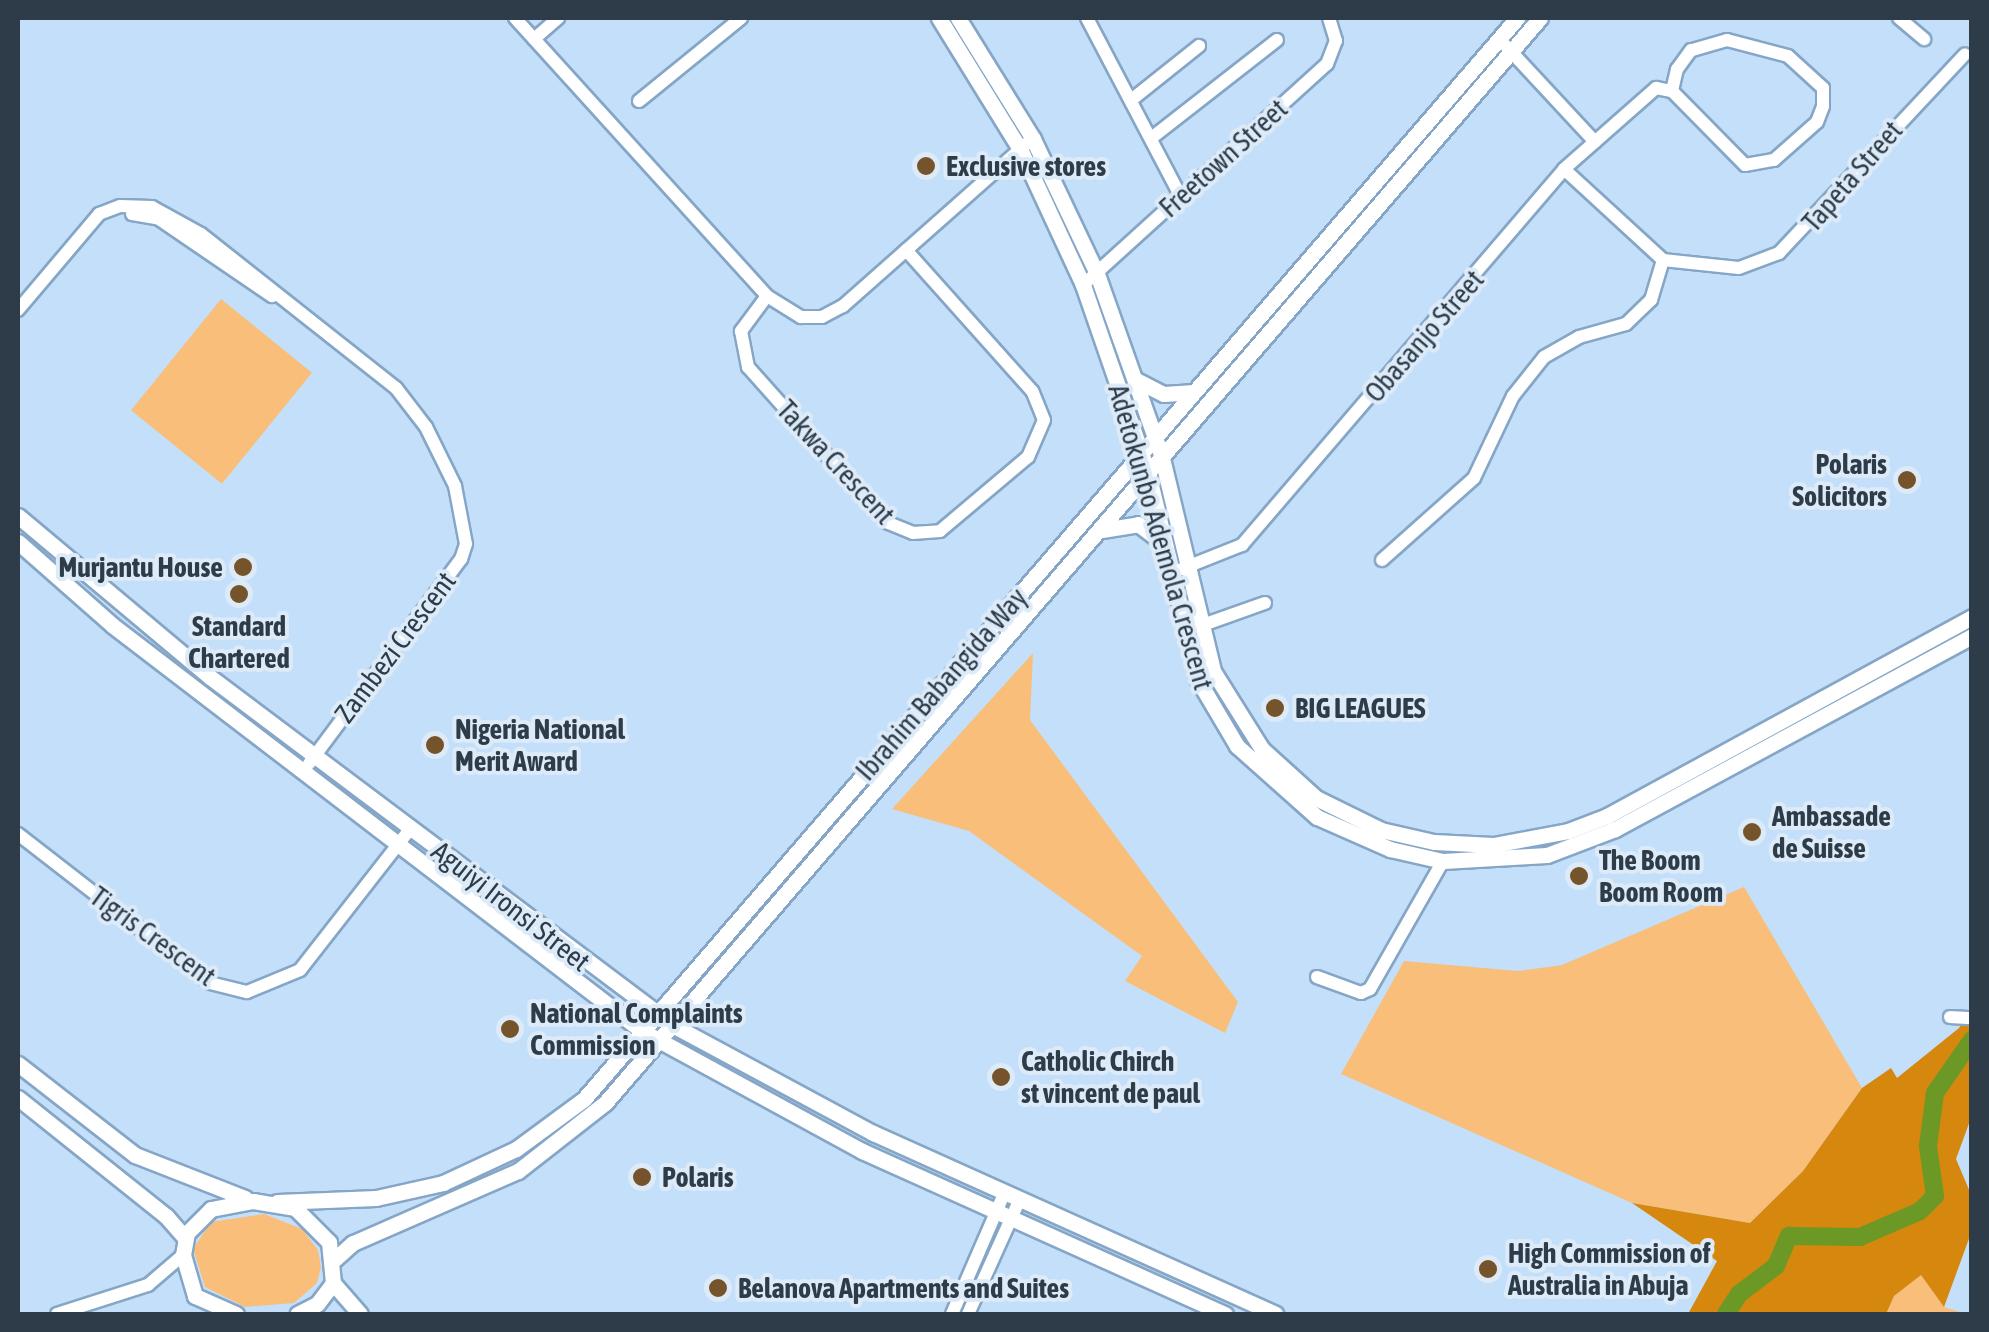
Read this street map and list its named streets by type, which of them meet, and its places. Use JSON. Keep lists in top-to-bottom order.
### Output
{
  "streets": {
    "main road": ["Adetokunbo Ademola Crescent", "Ibrahim Babangida Way", "Aguiyi Ironsi Street"],
    "street": [
      "Freetown Street",
      "Tapeta Street",
      "Obasanjo Street",
      "Takwa Crescent",
      "Zambezi Crescent",
      "Tigris Crescent"
    ]
  },
  "crossings": [
    ["Freetown Street", "Adetokunbo Ademola Crescent"],
    ["Obasanjo Street", "Adetokunbo Ademola Crescent"],
    ["Adetokunbo Ademola Crescent", "Ibrahim Babangida Way"],
    ["Zambezi Crescent", "Aguiyi Ironsi Street"],
    ["Ibrahim Babangida Way", "Aguiyi Ironsi Street"],
    ["Aguiyi Ironsi Street", "Tigris Crescent"]
  ],
  "places": [
    "Exclusive stores",
    "Polaris Solicitors",
    "Murjantu House",
    "Standard Chartered",
    "BIG LEAGUES",
    "Nigeria National Merit Award",
    "Ambassade de Suisse",
    "The Boom Boom Room",
    "National Complaints Commission",
    "Catholic Chirch st vincent de paul",
    "Polaris",
    "High Commission of Australia in Abuja",
    "Belanova Apartments and Suites"
  ]
}
